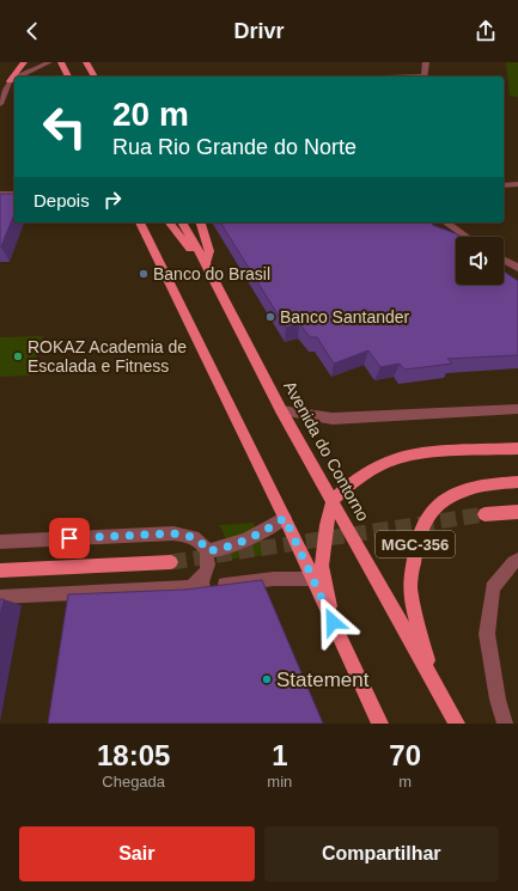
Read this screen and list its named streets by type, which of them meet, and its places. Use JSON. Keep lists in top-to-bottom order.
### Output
{
  "streets": {
    "main road": ["Avenida do Contorno", "MGC-356"]
  },
  "crossings": [
    ["Avenida do Contorno", "MGC-356"]
  ],
  "places": [
    "Banco do Brasil",
    "Banco Santander",
    "ROKAZ Academia de Escalada e Fitness",
    "Statement"
  ],
  "page": {
    "header": "Drivr",
    "turn": ["20 m", "Rua Rio Grande do Norte"],
    "then": "Depois",
    "eta": [
      "18:05",
      "Chegada",
      "1",
      "min",
      "70",
      "m"
    ],
    "buttons": ["Sair", "Compartilhar"]
  }
}
